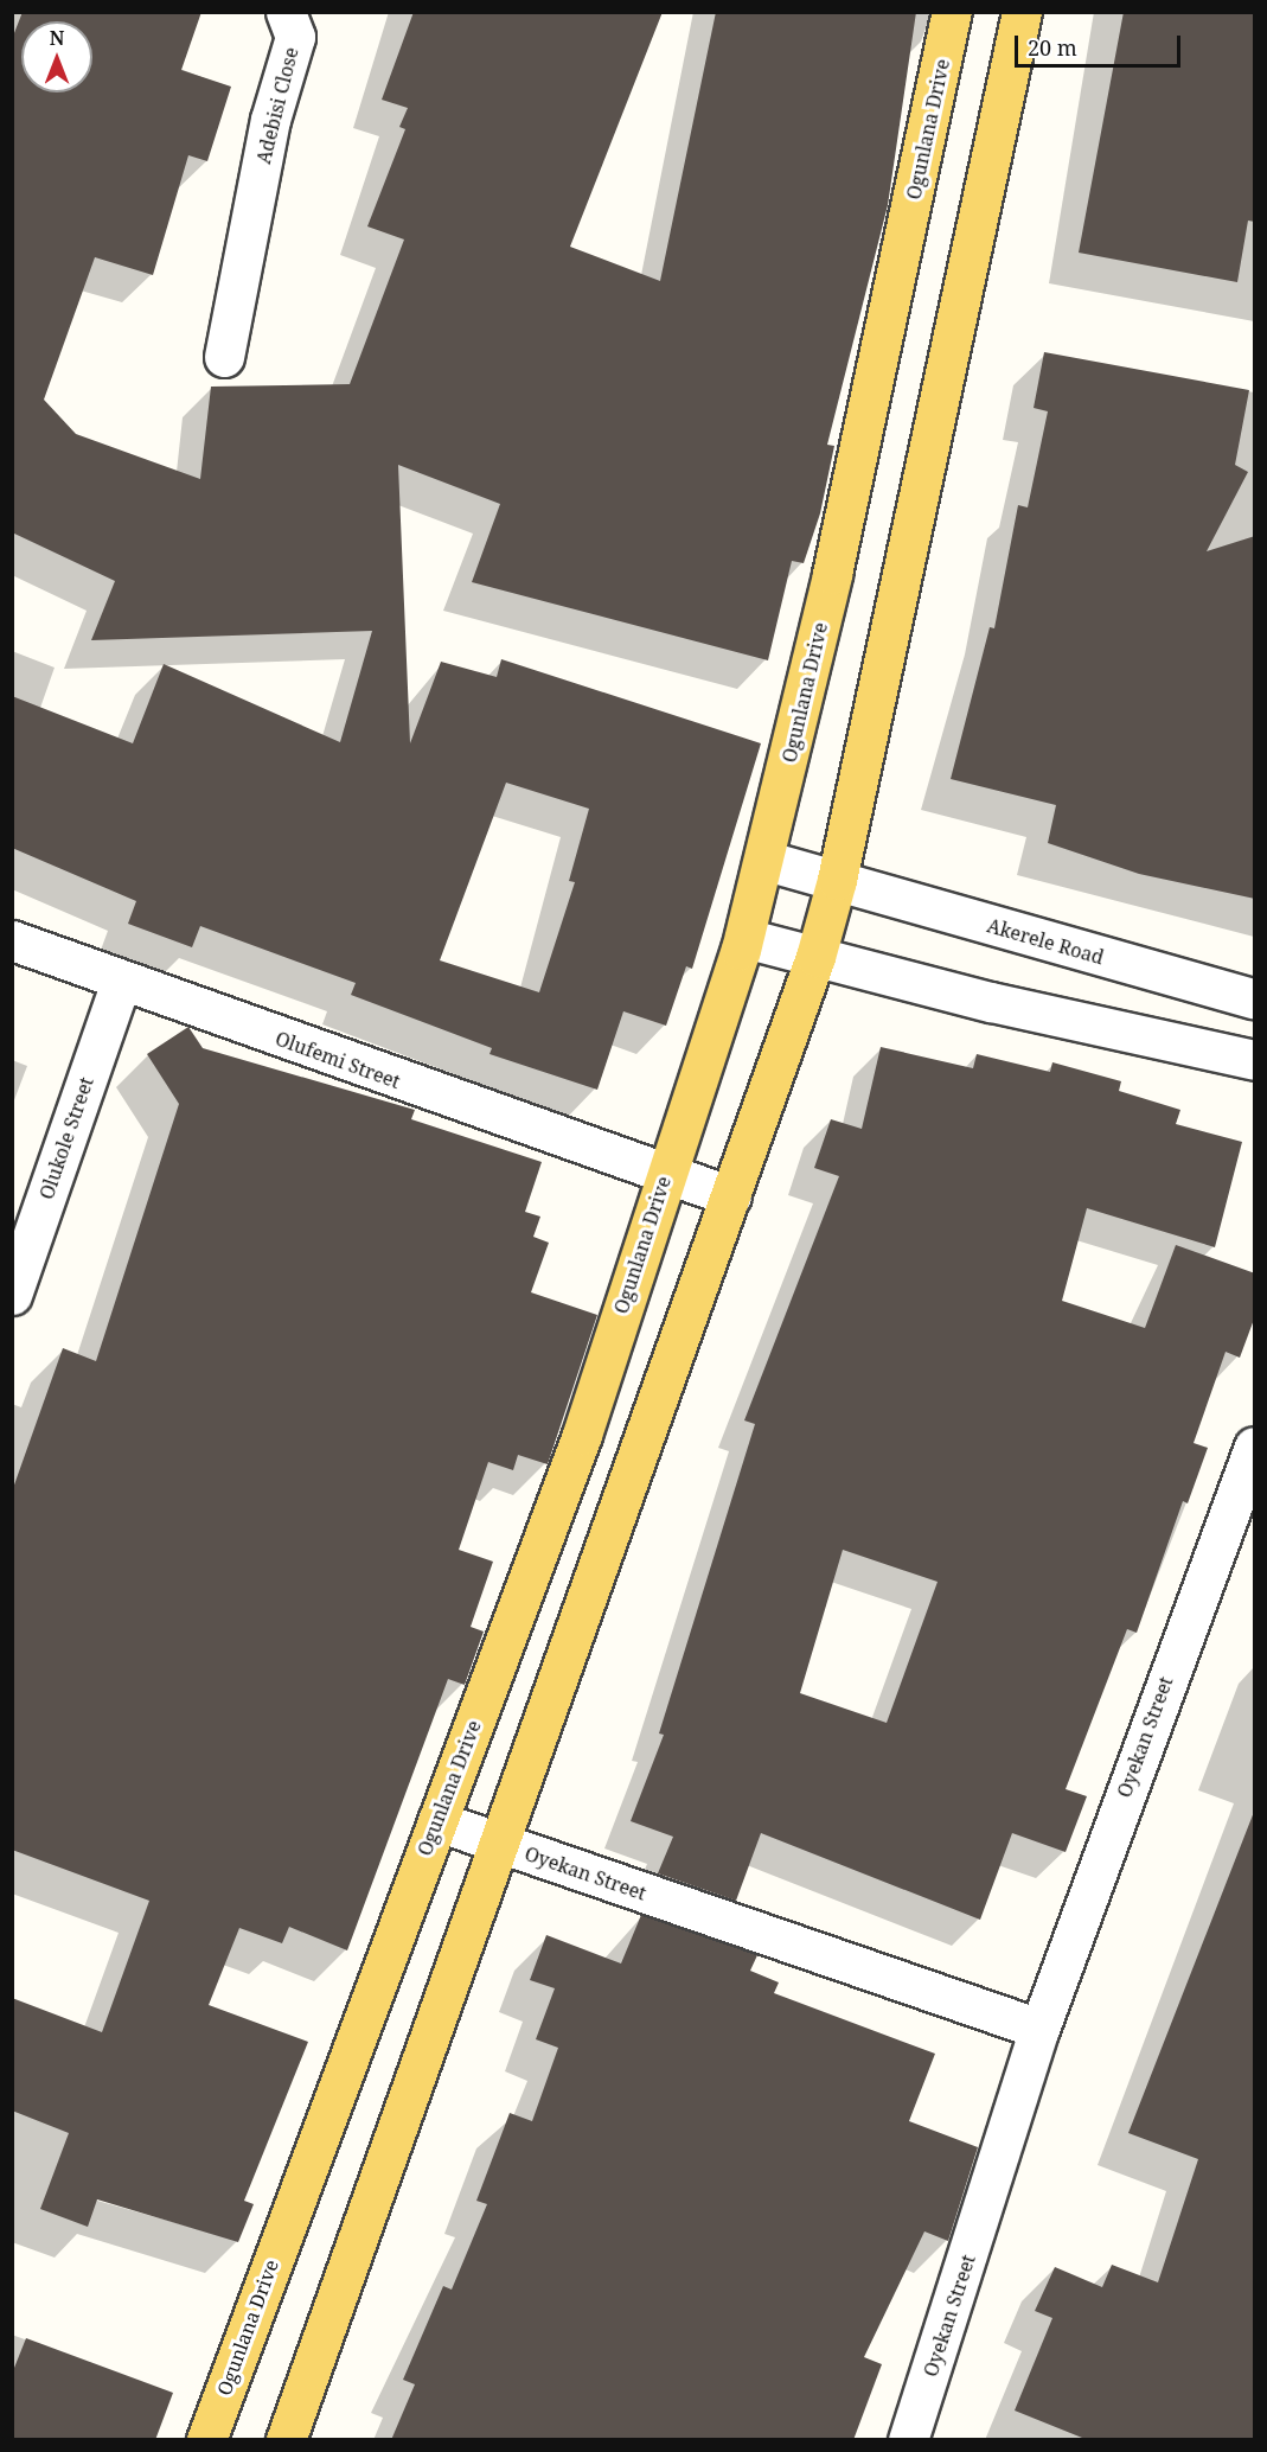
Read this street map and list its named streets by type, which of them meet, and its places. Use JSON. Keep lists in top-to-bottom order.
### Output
{
  "streets": {
    "main road": ["Ogunlana Drive"],
    "street": [
      "Adebisi Close",
      "Akerele Road",
      "Olufemi Street",
      "Olukole Street",
      "Oyekan Street"
    ]
  },
  "crossings": [
    ["Ogunlana Drive", "Akerele Road"],
    ["Ogunlana Drive", "Olufemi Street"],
    ["Ogunlana Drive", "Oyekan Street"],
    ["Olufemi Street", "Olukole Street"]
  ],
  "scale_bar": "20 m",
  "north": "top"
}
